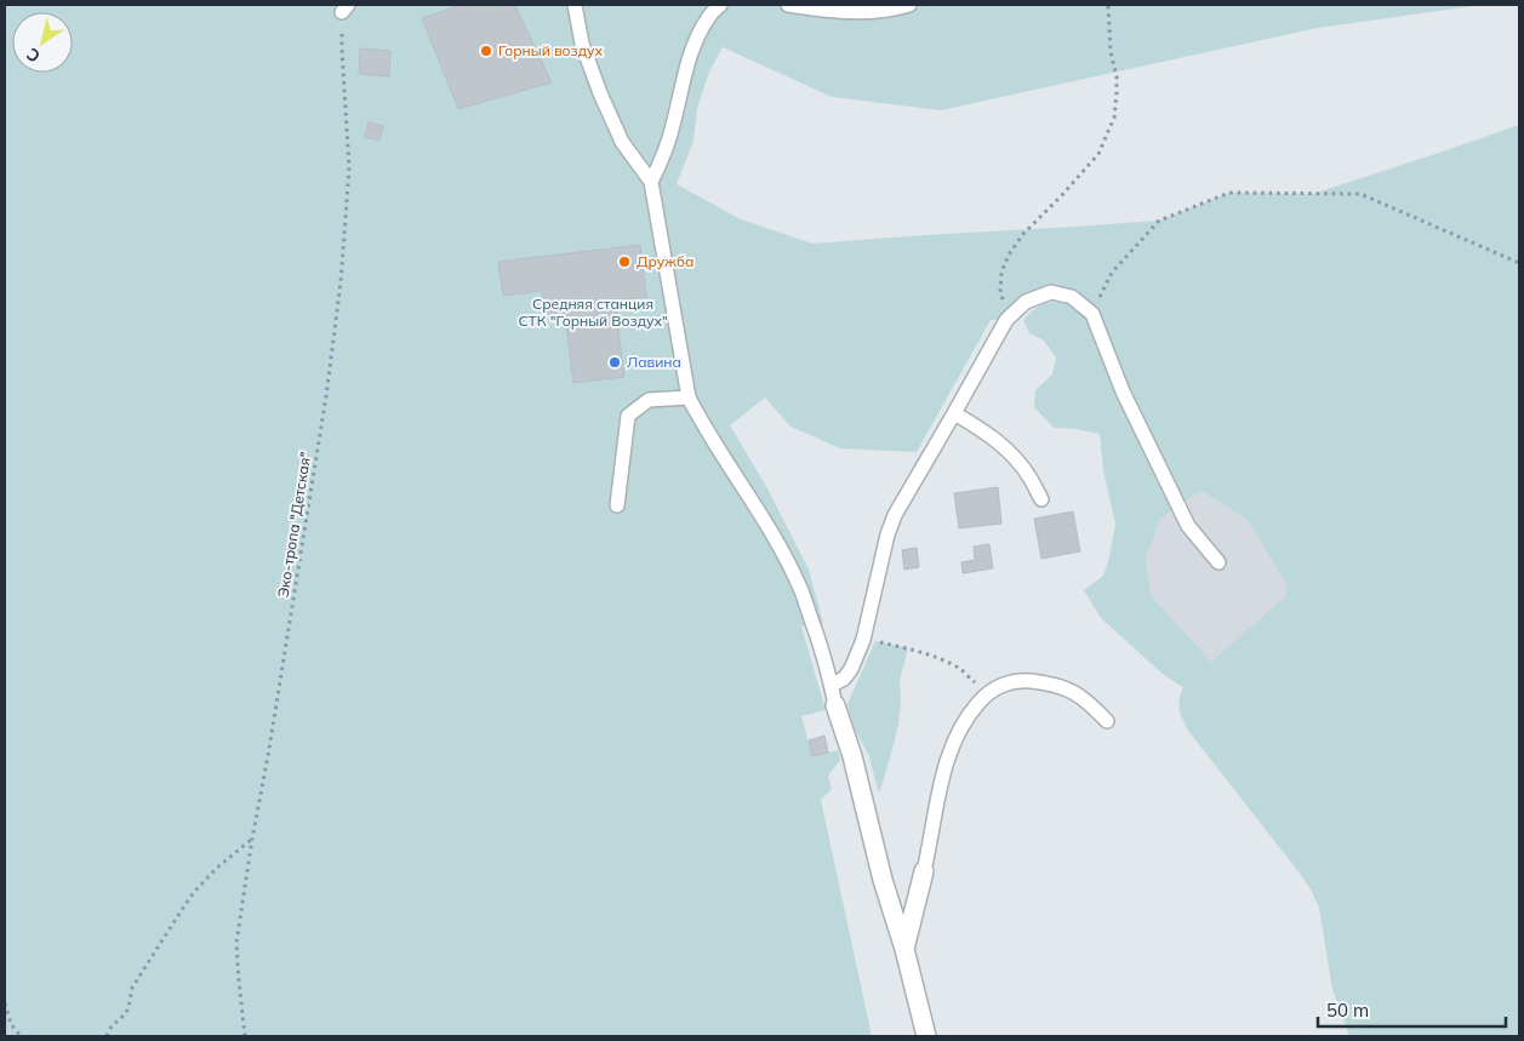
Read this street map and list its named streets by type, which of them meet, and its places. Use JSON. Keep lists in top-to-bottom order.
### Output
{
  "streets": {
    "path": ["Эко-тропа \"Детская\""]
  },
  "parks": ["Средняя станция СТК \"Горный Воздух\""],
  "places": ["Горный воздух", "Дружба", "Лавина"],
  "scale_bar": "50 m",
  "north": "bottom left"
}
